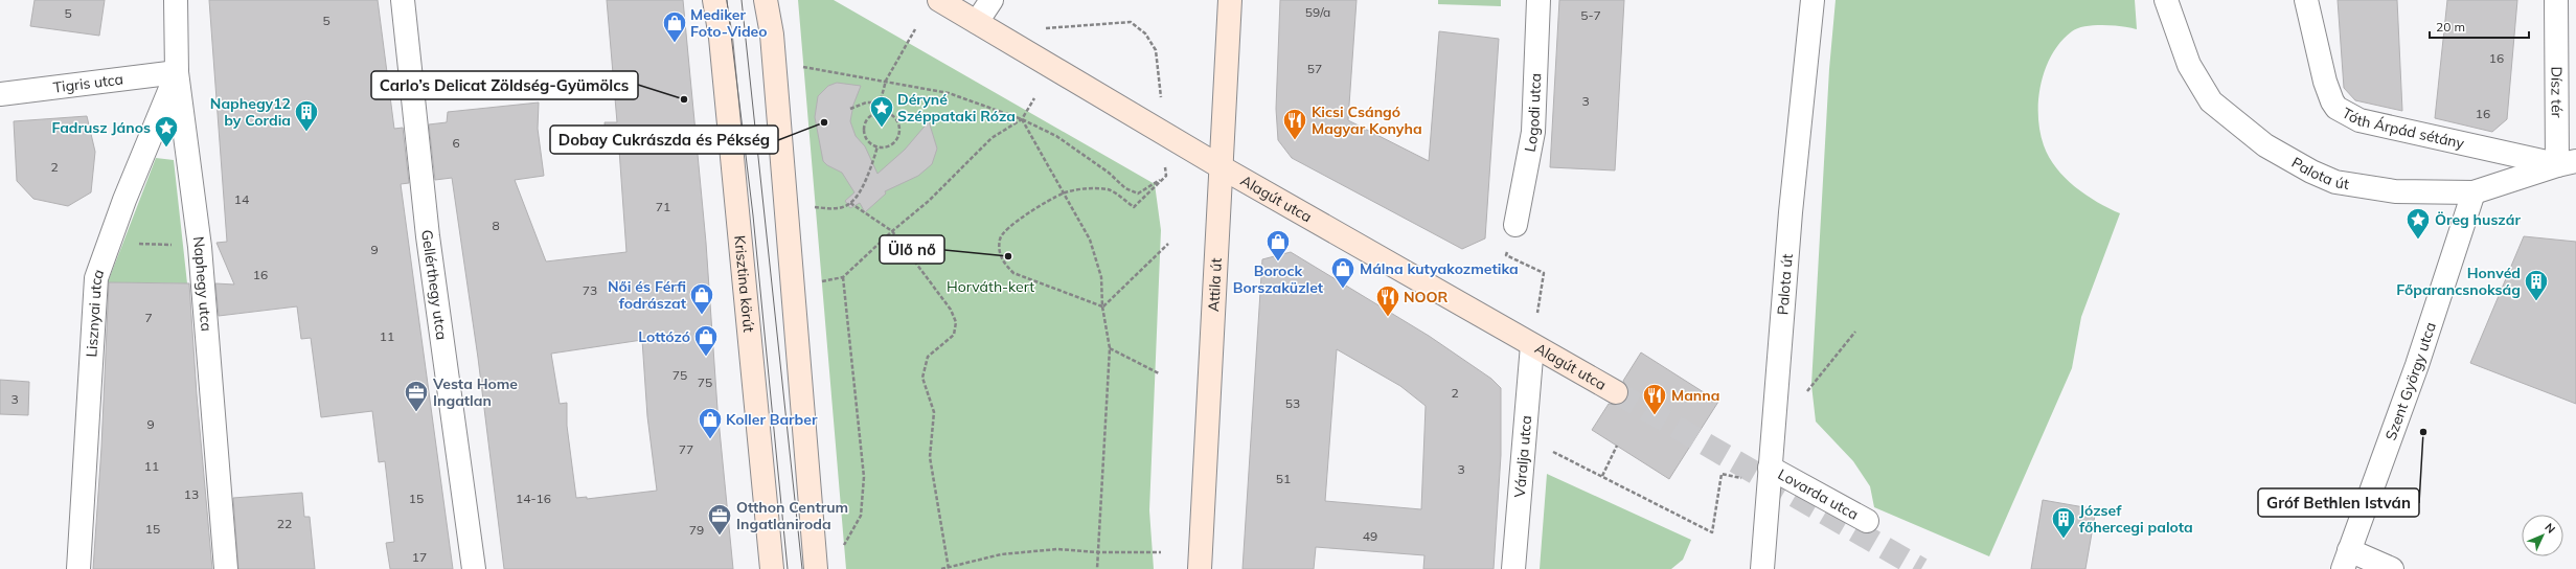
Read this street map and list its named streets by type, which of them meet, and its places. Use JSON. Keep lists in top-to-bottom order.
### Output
{
  "streets": {
    "street": [
      "Tigris utca",
      "Dísz tér",
      "Logodi utca",
      "Tóth Árpád sétány",
      "Palota út",
      "Alagút utca",
      "Naphegy utca",
      "Gellérthegy utca",
      "Krisztina körút",
      "Attila út",
      "Lisznyai utca",
      "Szent György utca",
      "Váralja utca",
      "Lovarda utca"
    ]
  },
  "crossings": [
    ["Tigris utca", "Naphegy utca"],
    ["Tigris utca", "Lisznyai utca"],
    ["Dísz tér", "Tóth Árpád sétány"],
    ["Dísz tér", "Palota út"],
    ["Tóth Árpád sétány", "Palota út"],
    ["Palota út", "Szent György utca"],
    ["Palota út", "Lovarda utca"],
    ["Alagút utca", "Attila út"],
    ["Alagút utca", "Váralja utca"],
    ["Naphegy utca", "Lisznyai utca"]
  ],
  "parks": ["Horváth-kert"],
  "places": {
    "shop": [
      "Mediker Foto-Video",
      "Borock Borszaküzlet",
      "Málna kutyakozmetika",
      "Női és Férfi fodrászat",
      "Lottózó",
      "Koller Barber"
    ],
    "other": [
      "Carlo’s Delicat Zöldség-Gyümölcs",
      "Dobay Cukrászda és Pékség",
      "Ülő nő",
      "Gróf Bethlen István"
    ],
    "place": ["Déryné Széppataki Róza", "Fadrusz János", "Öreg huszár"],
    "building": ["Naphegy12 by Cordia", "Honvéd Főparancsnokság", "József főhercegi palota"],
    "restaurant": ["Kicsi Csángó Magyar Konyha", "NOOR", "Manna"],
    "office": ["Vesta Home Ingatlan", "Otthon Centrum Ingatlaniroda"]
  },
  "house_numbers": [
    "59/a",
    "5",
    "5-7",
    "5",
    "16",
    "57",
    "3",
    "16",
    "6",
    "2",
    "14",
    "71",
    "8",
    "9",
    "16",
    "73",
    "7",
    "11",
    "75",
    "75",
    "2",
    "3",
    "53",
    "9",
    "77",
    "11",
    "3",
    "51",
    "13",
    "15",
    "14-16",
    "22",
    "15",
    "79",
    "49",
    "17"
  ],
  "scale_bar": "20 m",
  "north": "top right"
}
